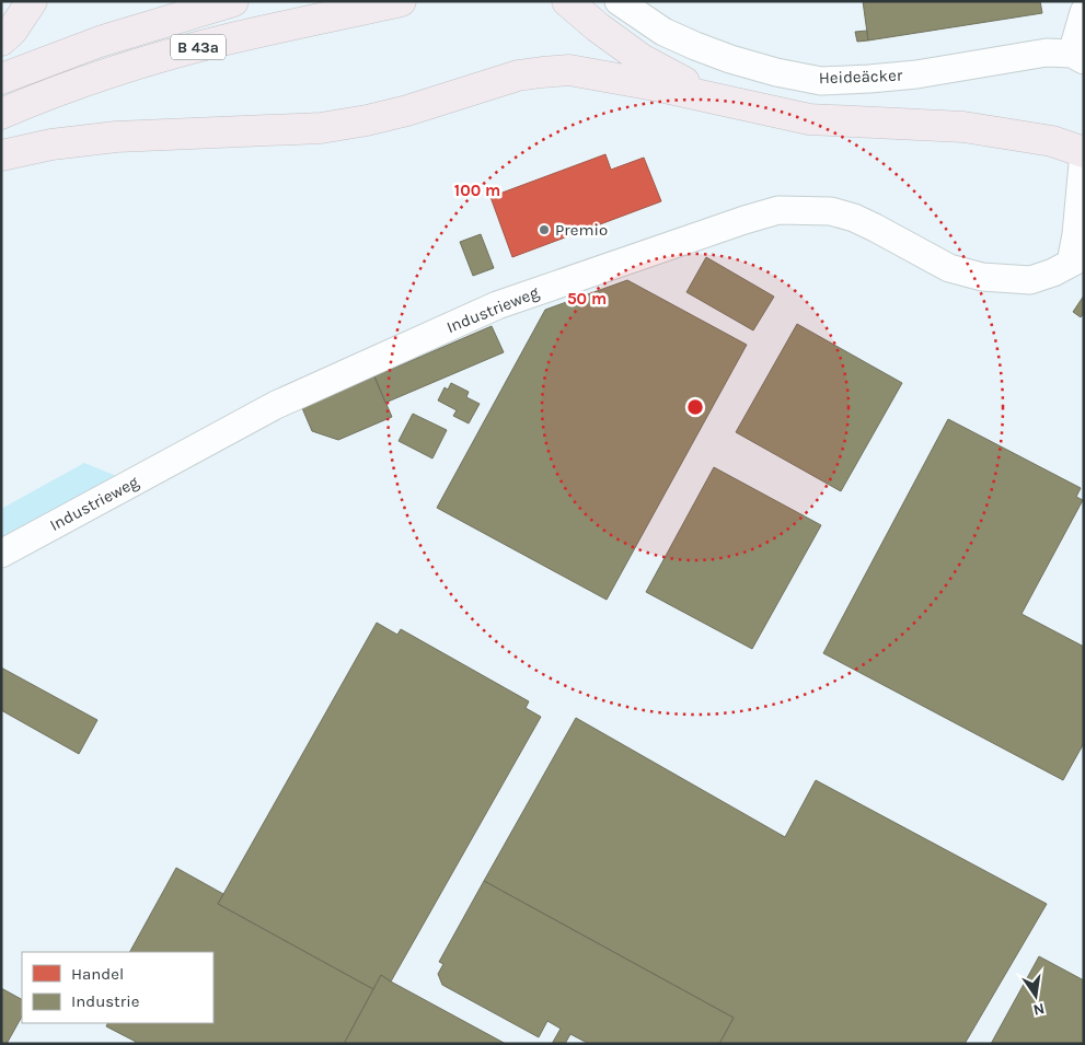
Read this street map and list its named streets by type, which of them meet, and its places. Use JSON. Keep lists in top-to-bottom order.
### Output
{
  "streets": {
    "highway": ["B 43a"],
    "street": ["Heideäcker", "Industrieweg"]
  },
  "places": ["Premio"],
  "legend": ["Handel", "Industrie"],
  "north": "bottom",
  "rings": ["100 m", "50 m"]
}
